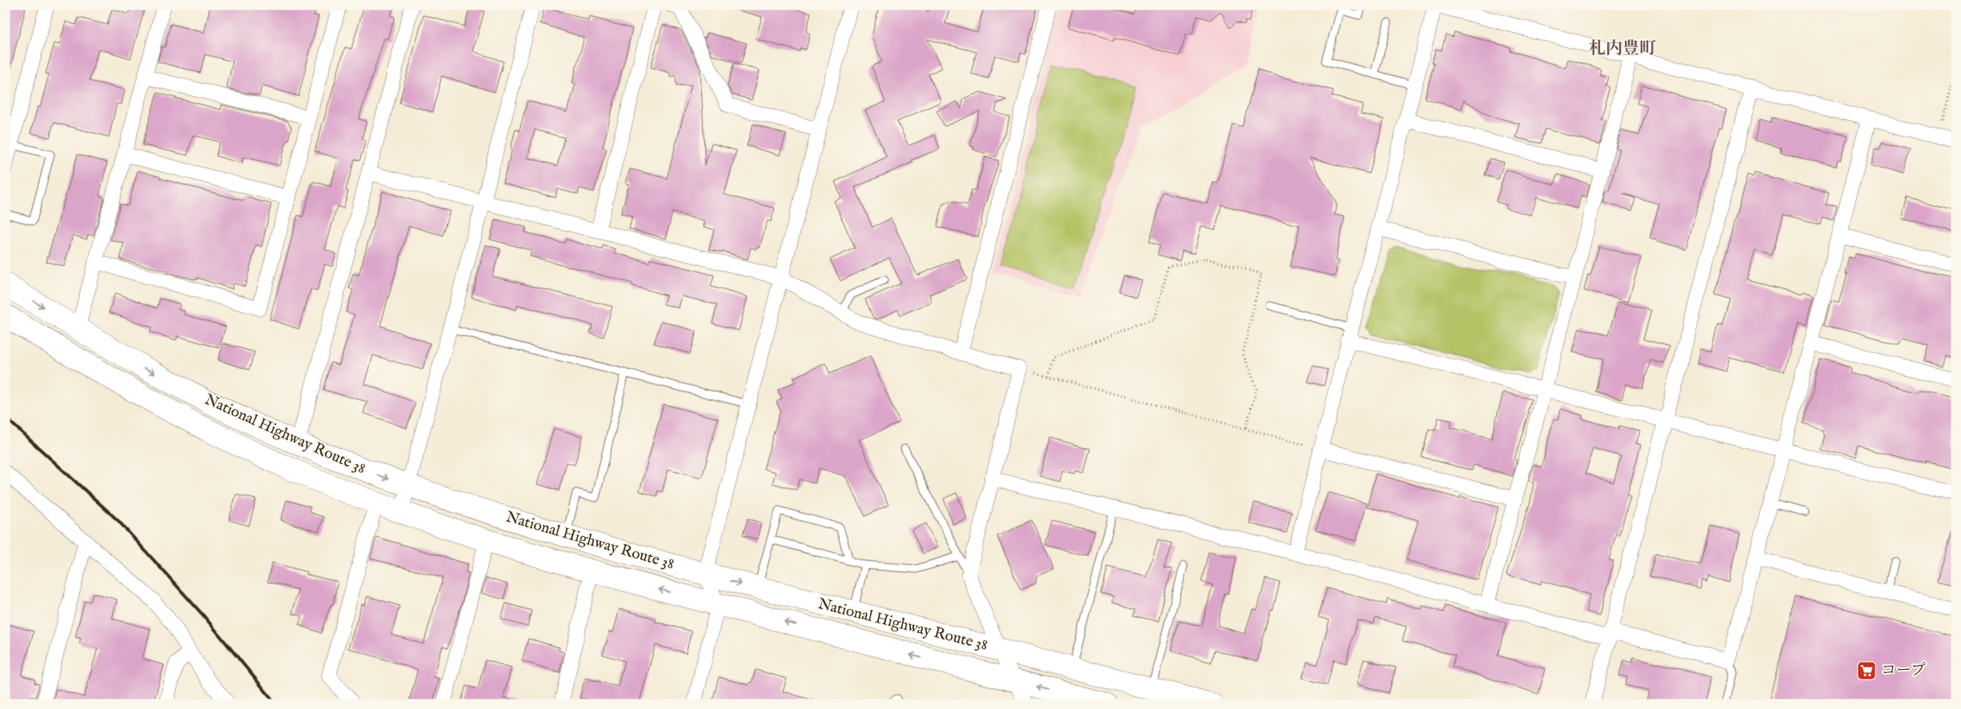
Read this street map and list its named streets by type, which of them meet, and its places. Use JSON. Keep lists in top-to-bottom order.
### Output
{
  "streets": {
    "highway": ["National Highway Route 38"]
  },
  "districts": ["札内豊町"],
  "places": {
    "supermarket": ["コープ"]
  }
}
